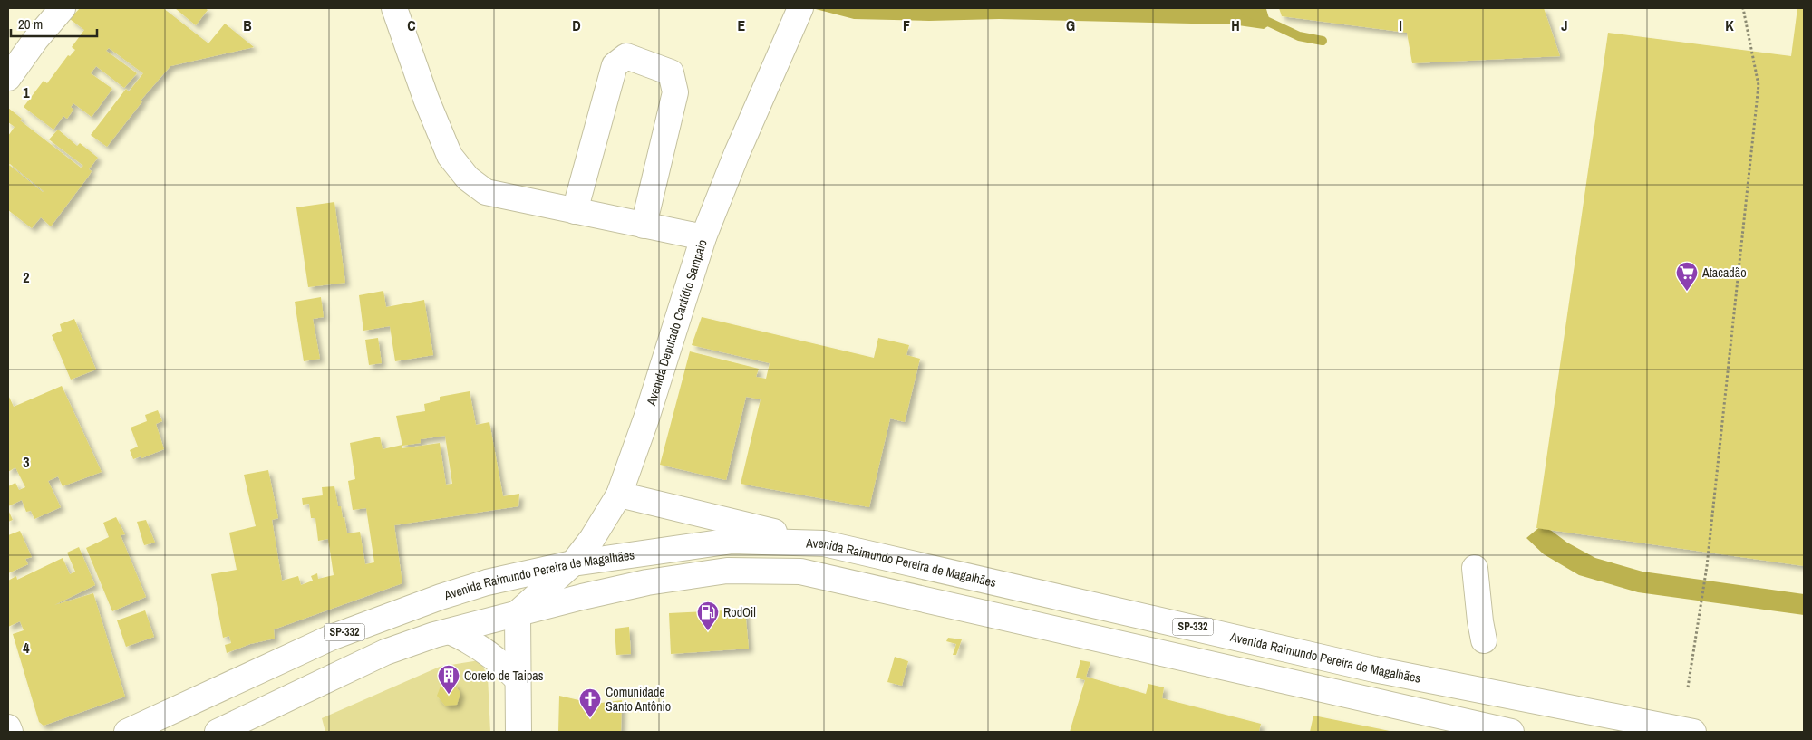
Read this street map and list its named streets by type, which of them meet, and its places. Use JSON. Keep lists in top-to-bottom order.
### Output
{
  "streets": {
    "main road": ["Avenida Deputado Cantídio Sampaio", "Avenida Raimundo Pereira de Magalhães", "SP-332"]
  },
  "crossings": [
    ["Avenida Deputado Cantídio Sampaio", "Avenida Raimundo Pereira de Magalhães"]
  ],
  "places": {
    "supermarket": ["Atacadão"],
    "fuel station": ["RodOil"],
    "building": ["Coreto de Taipas"],
    "church": ["Comunidade Santo Antônio"]
  },
  "scale_bar": "20 m",
  "grid": {
    "columns": [
      "B",
      "C",
      "D",
      "E",
      "F",
      "G",
      "H",
      "I",
      "J",
      "K"
    ],
    "rows": [
      "1",
      "2",
      "3",
      "4"
    ]
  }
}
